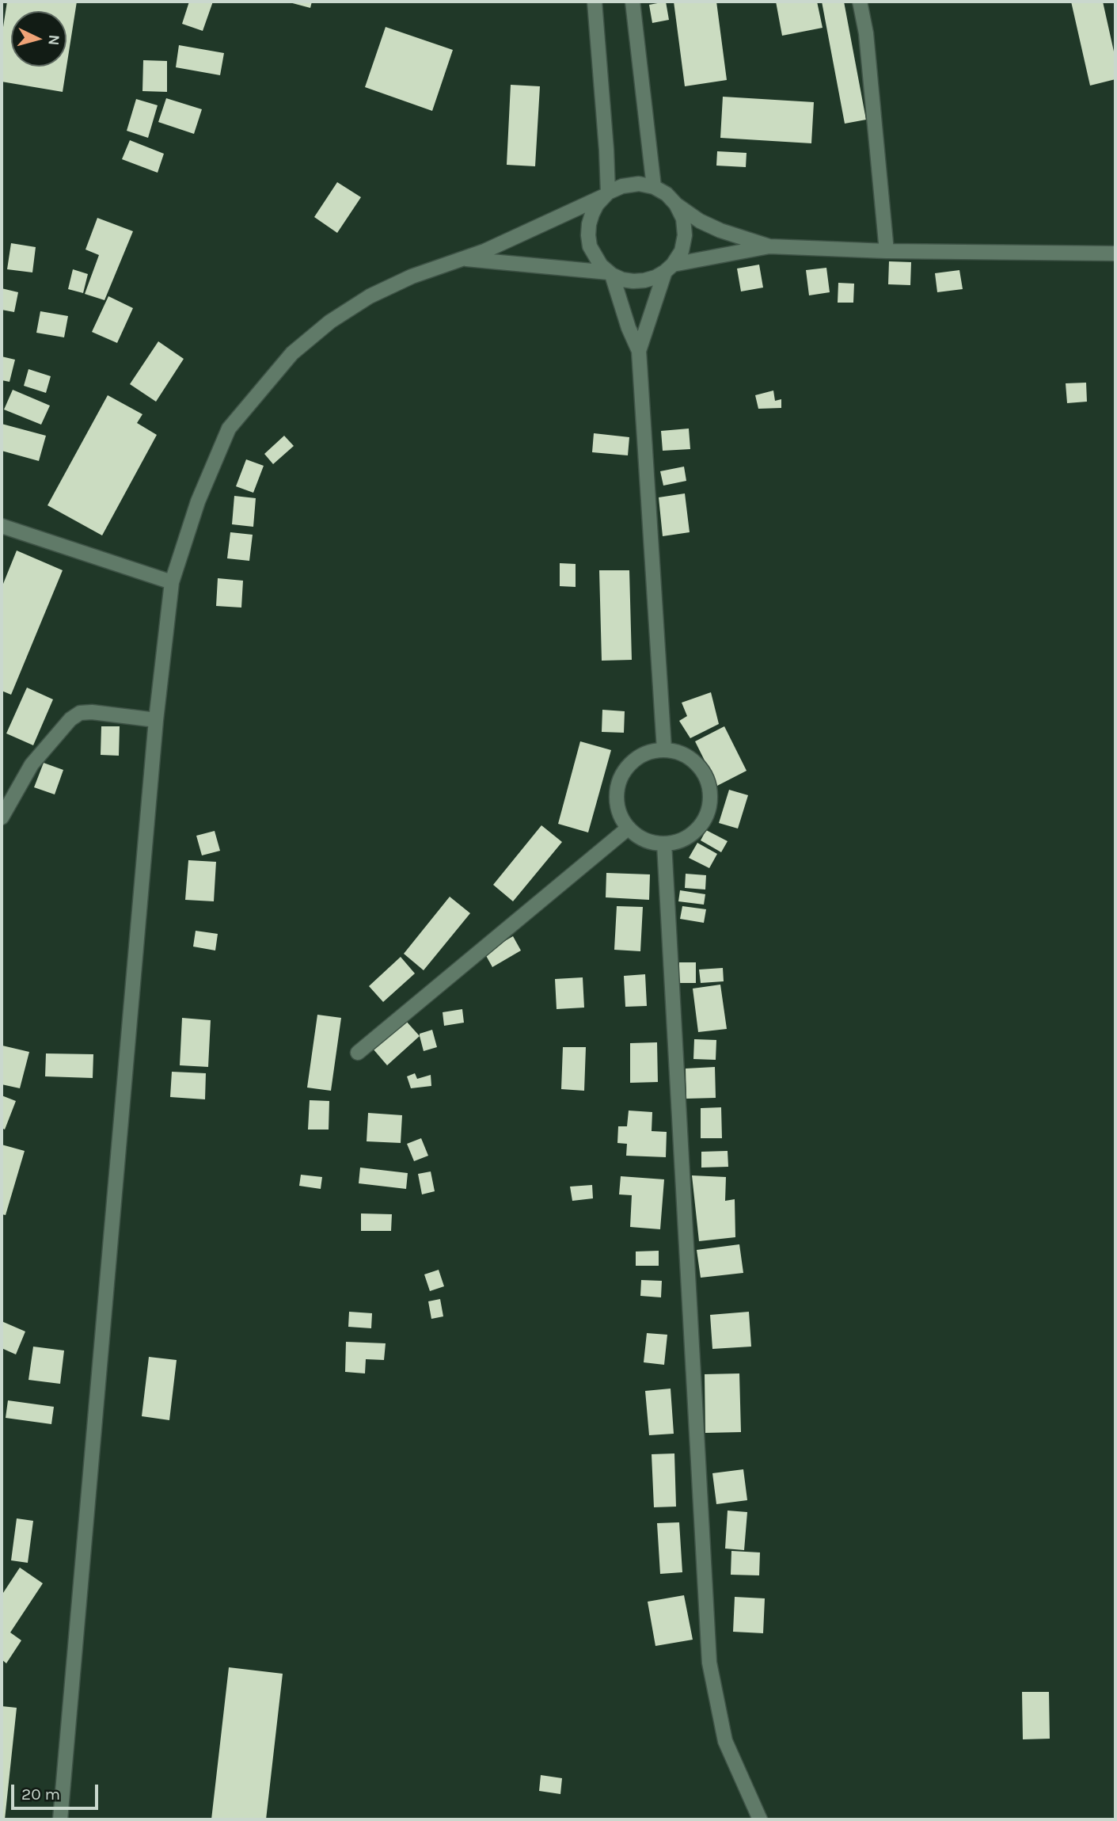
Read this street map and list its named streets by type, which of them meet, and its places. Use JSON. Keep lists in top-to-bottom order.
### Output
{
  "scale_bar": "20 m",
  "north": "right"
}
